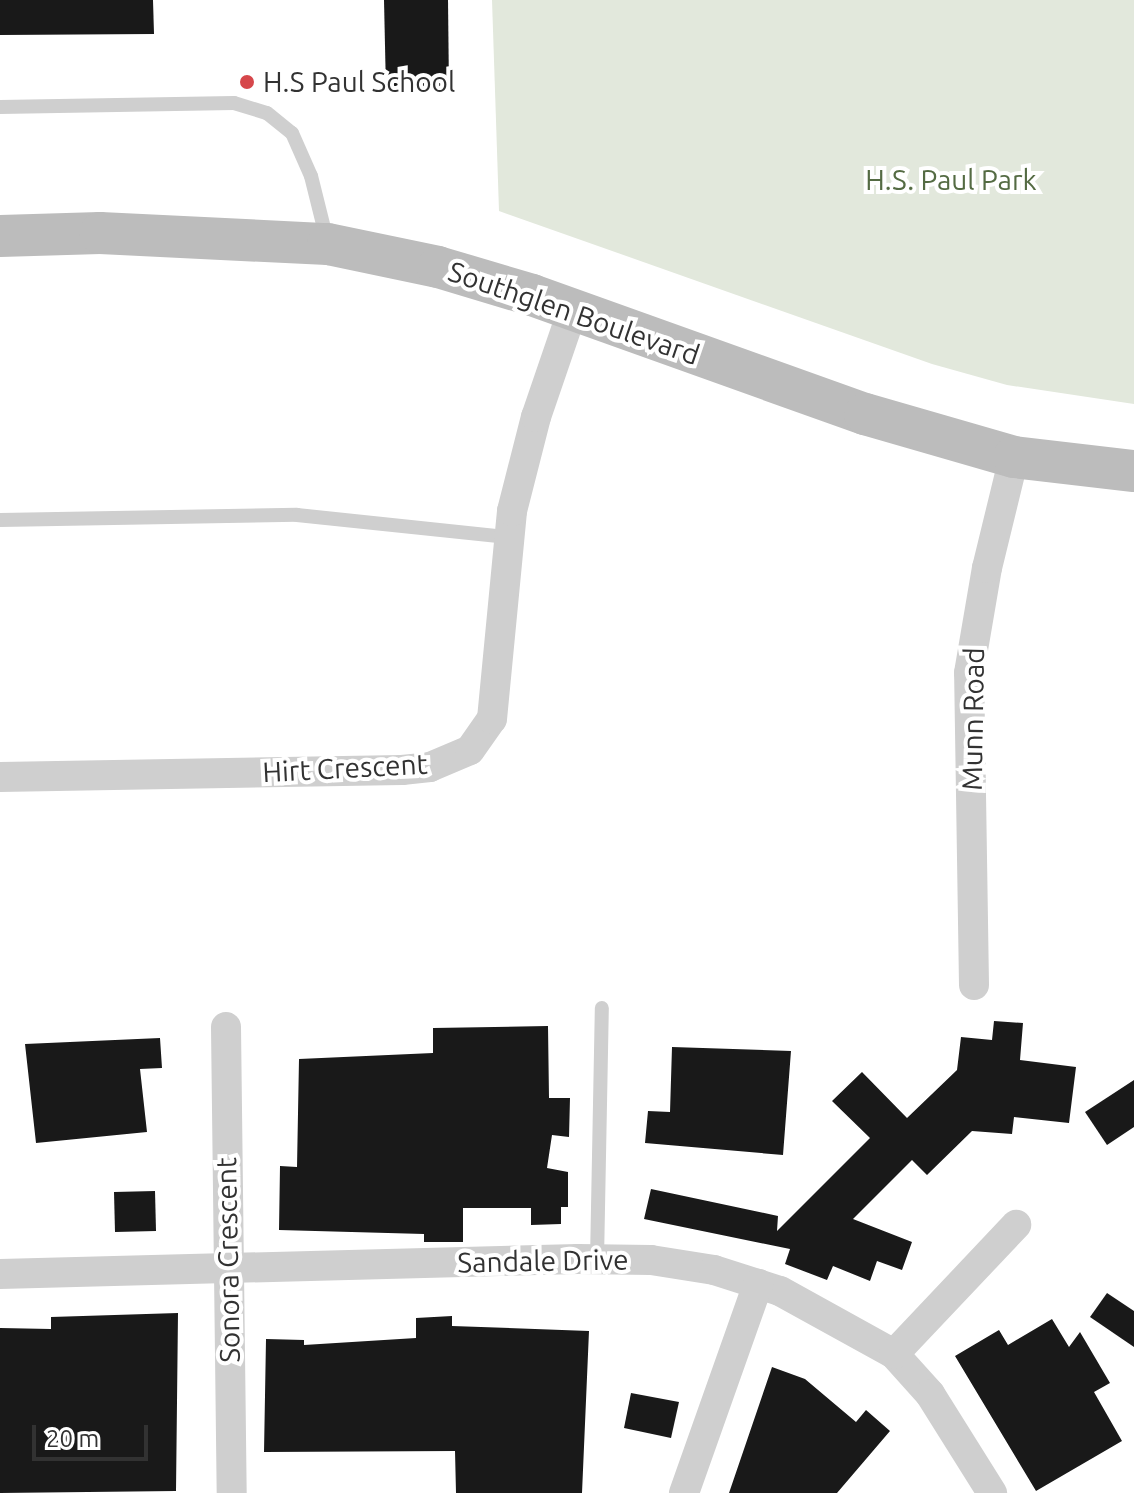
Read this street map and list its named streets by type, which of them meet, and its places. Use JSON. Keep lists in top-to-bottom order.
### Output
{
  "streets": {
    "street": [
      "Southglen Boulevard",
      "Munn Road",
      "Hirt Crescent",
      "Sonora Crescent",
      "Sandale Drive"
    ]
  },
  "crossings": [
    ["Southglen Boulevard", "Munn Road"],
    ["Southglen Boulevard", "Hirt Crescent"],
    ["Sonora Crescent", "Sandale Drive"]
  ],
  "parks": ["H.S. Paul Park"],
  "places": ["H.S Paul School"],
  "scale_bar": "20 m"
}
